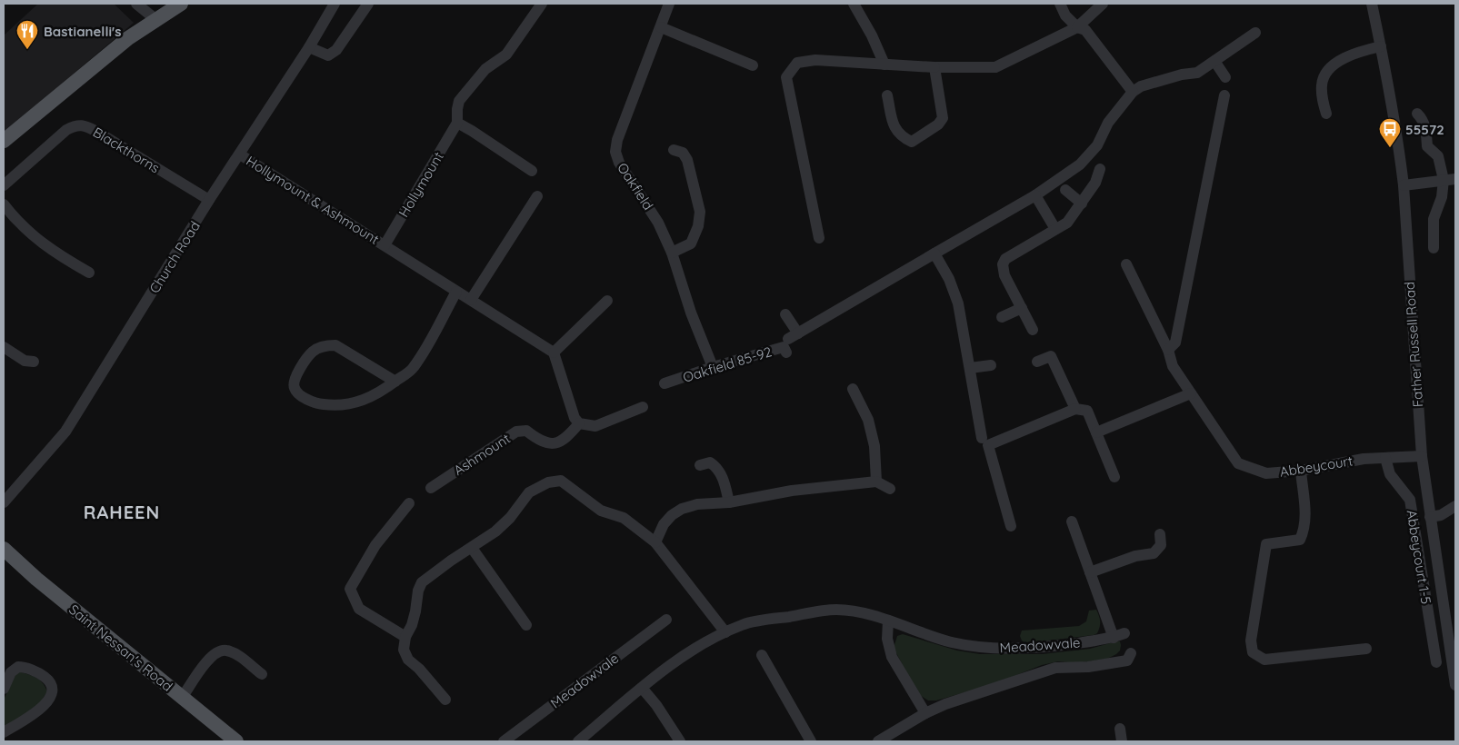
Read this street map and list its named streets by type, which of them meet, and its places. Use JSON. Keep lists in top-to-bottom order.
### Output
{
  "streets": {
    "main road": ["Saint Nessan's Road"],
    "street": [
      "Blackthorns",
      "Hollymount",
      "Oakfield",
      "Hollymount & Ashmount",
      "Church Road",
      "Father Russell Road",
      "Oakfield 85-92",
      "Ashmount",
      "Abbeycourt",
      "Abbeycourt 1-5",
      "Meadowvale"
    ]
  },
  "crossings": [
    ["Blackthorns", "Church Road"],
    ["Hollymount", "Hollymount & Ashmount"],
    ["Oakfield", "Oakfield 85-92"],
    ["Hollymount & Ashmount", "Church Road"],
    ["Father Russell Road", "Abbeycourt"],
    ["Abbeycourt", "Abbeycourt 1-5"]
  ],
  "districts": ["RAHEEN"],
  "places": {
    "restaurant": ["Bastianelli's"],
    "bus stop": ["55572"]
  }
}
